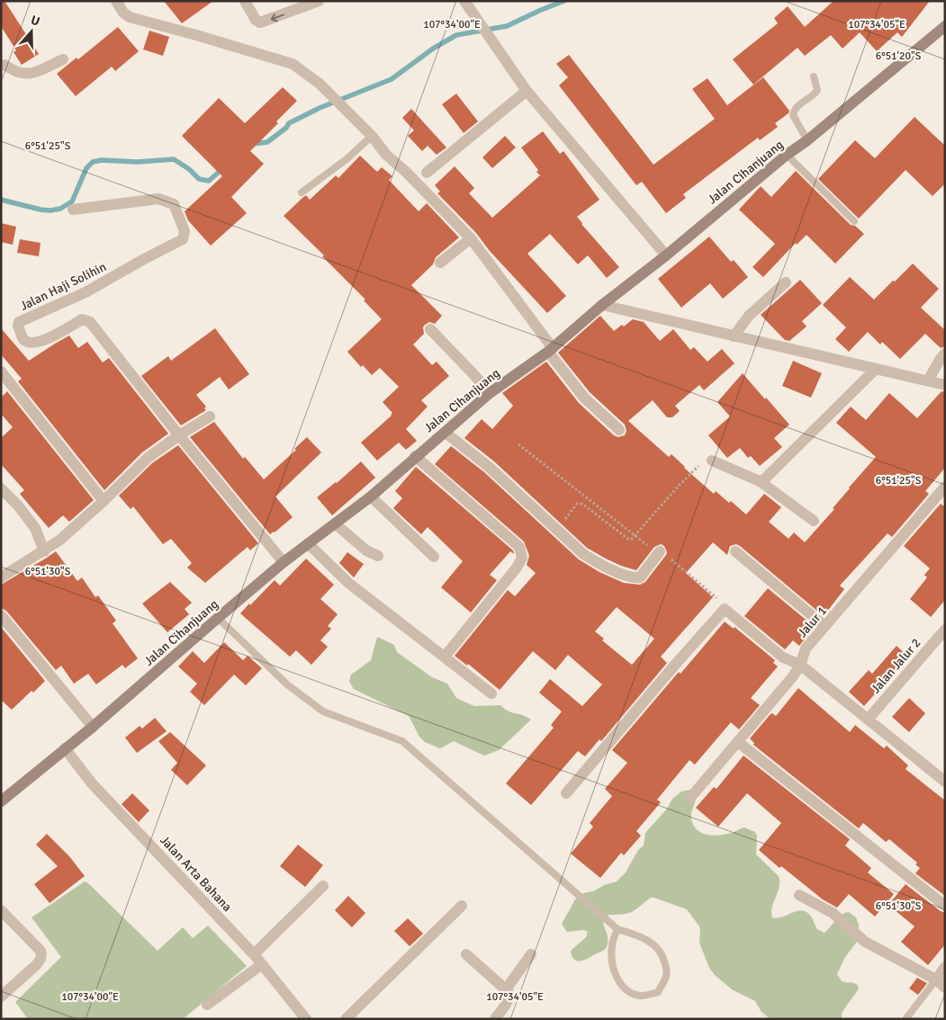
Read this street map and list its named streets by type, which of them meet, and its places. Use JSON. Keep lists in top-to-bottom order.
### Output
{
  "streets": {
    "main road": ["Jalan Cihanjuang"],
    "street": [
      "Jalan Haji Solihin",
      "Jalur 1",
      "Jalan Jalur 2",
      "Jalan Arta Bahana"
    ]
  },
  "crossings": [
    ["Jalan Cihanjuang", "Jalan Haji Solihin"],
    ["Jalan Cihanjuang", "Jalan Arta Bahana"]
  ],
  "north": "top",
  "coordinates": [
    "107°34'00\"E",
    "107°34'05\"E",
    "6°51'20\"S",
    "6°51'25\"S",
    "6°51'30\"S"
  ]
}
